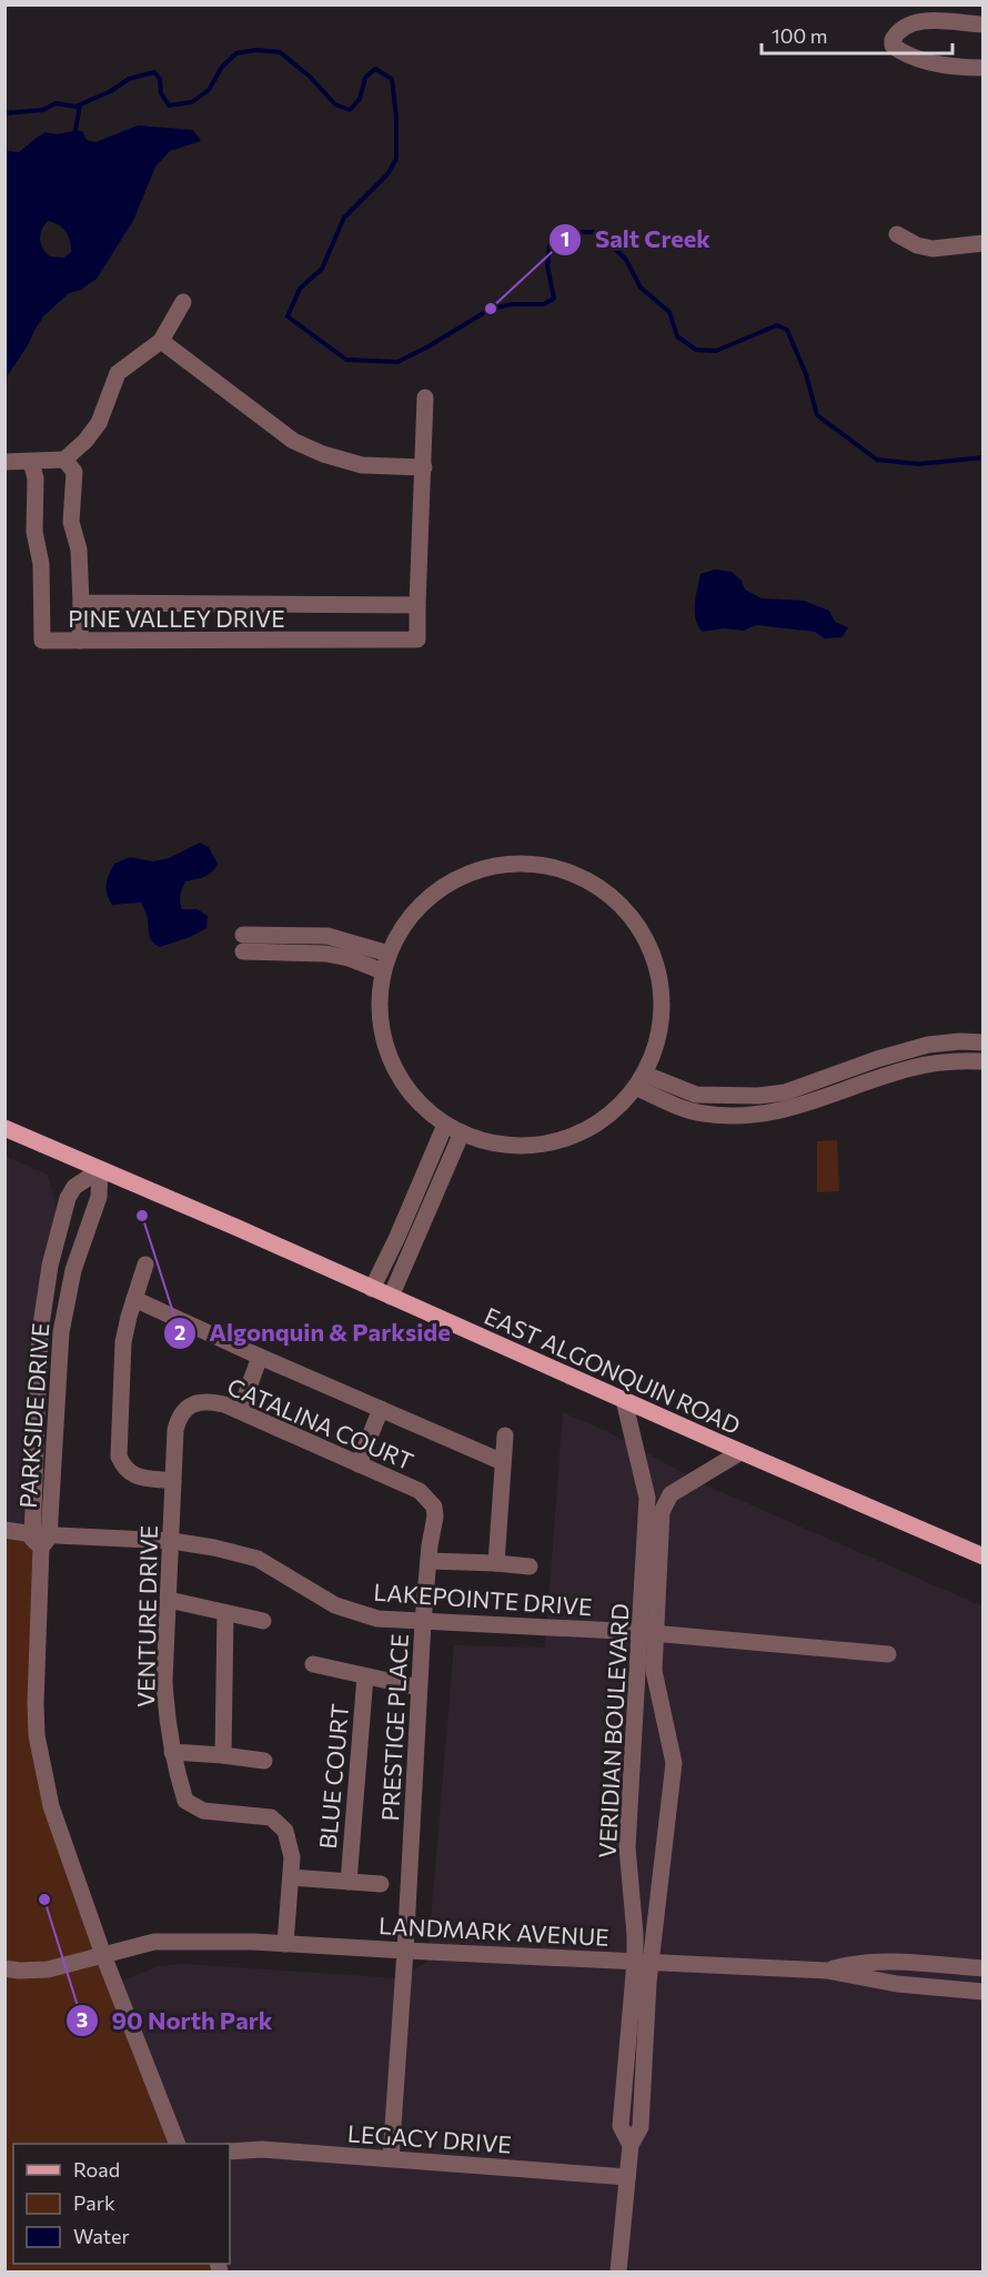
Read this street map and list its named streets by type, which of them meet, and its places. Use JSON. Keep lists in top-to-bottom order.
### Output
{
  "streets": {
    "main road": ["EAST ALGONQUIN ROAD"],
    "street": [
      "PINE VALLEY DRIVE",
      "PARKSIDE DRIVE",
      "CATALINA COURT",
      "LAKEPOINTE DRIVE",
      "VENTURE DRIVE",
      "PRESTIGE PLACE",
      "VERIDIAN BOULEVARD",
      "BLUE COURT",
      "LANDMARK AVENUE",
      "LEGACY DRIVE"
    ]
  },
  "crossings": [
    ["EAST ALGONQUIN ROAD", "PARKSIDE DRIVE"],
    ["EAST ALGONQUIN ROAD", "VERIDIAN BOULEVARD"],
    ["PARKSIDE DRIVE", "LAKEPOINTE DRIVE"],
    ["PARKSIDE DRIVE", "LANDMARK AVENUE"],
    ["CATALINA COURT", "VENTURE DRIVE"],
    ["CATALINA COURT", "PRESTIGE PLACE"],
    ["LAKEPOINTE DRIVE", "VENTURE DRIVE"],
    ["LAKEPOINTE DRIVE", "PRESTIGE PLACE"],
    ["LAKEPOINTE DRIVE", "VERIDIAN BOULEVARD"],
    ["VENTURE DRIVE", "BLUE COURT"],
    ["VENTURE DRIVE", "LANDMARK AVENUE"],
    ["PRESTIGE PLACE", "BLUE COURT"],
    ["PRESTIGE PLACE", "LANDMARK AVENUE"],
    ["PRESTIGE PLACE", "LEGACY DRIVE"],
    ["VERIDIAN BOULEVARD", "LANDMARK AVENUE"],
    ["VERIDIAN BOULEVARD", "LEGACY DRIVE"]
  ],
  "places": ["Salt Creek", "Algonquin & Parkside", "90 North Park"],
  "legend": ["Road", "Park", "Water"],
  "scale_bar": "100 m"
}
